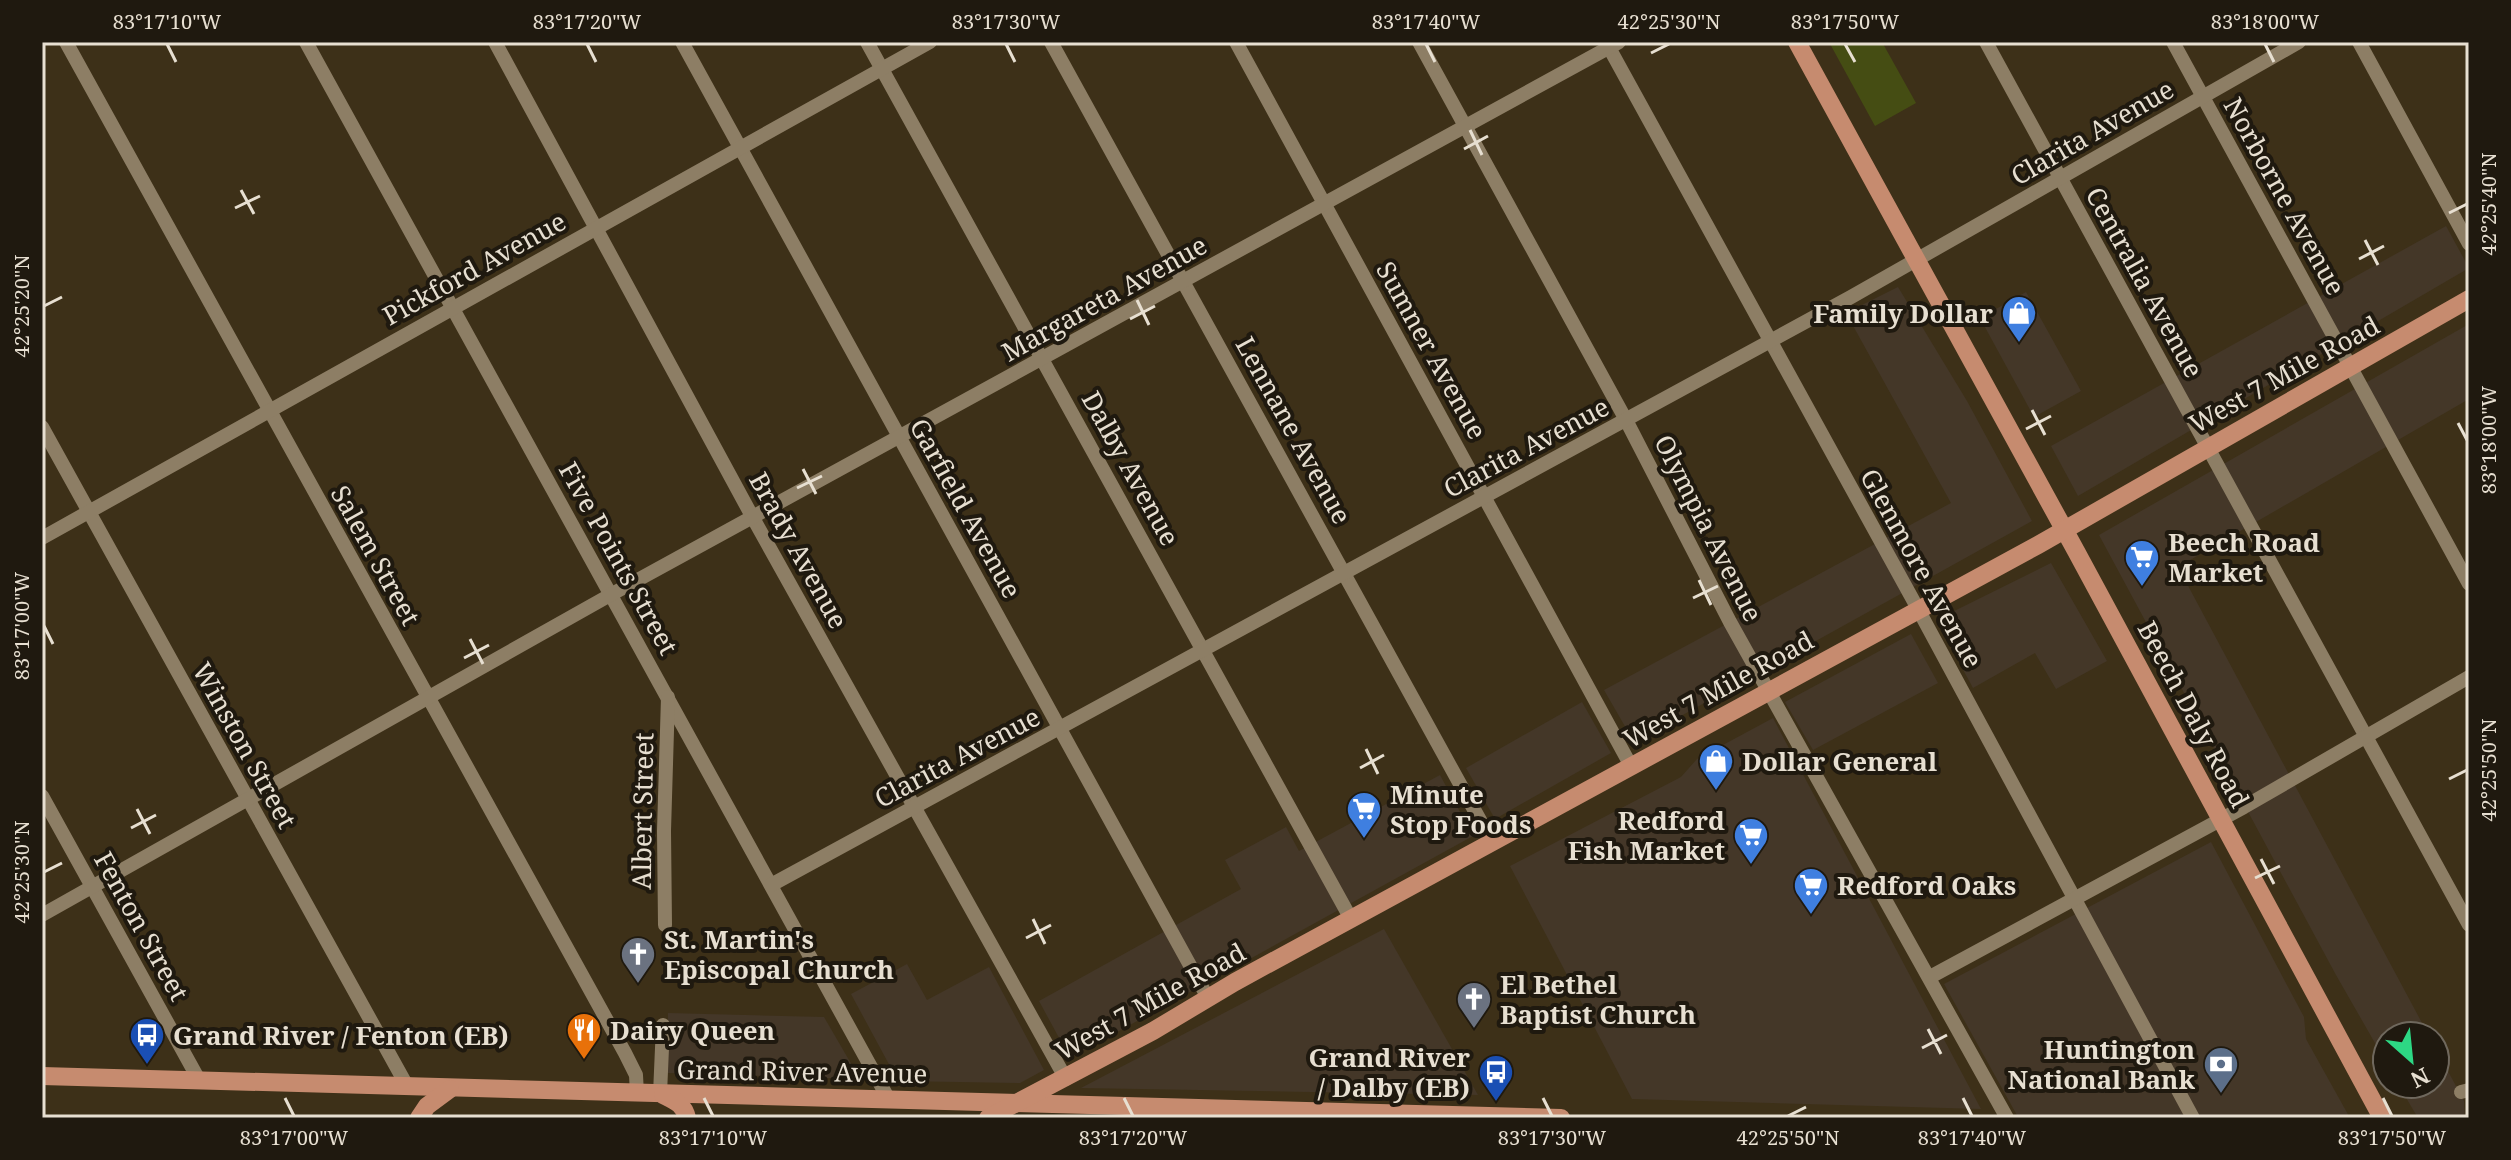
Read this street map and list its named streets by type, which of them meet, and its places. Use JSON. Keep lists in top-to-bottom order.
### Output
{
  "streets": {
    "main road": ["West 7 Mile Road", "Beech Daly Road", "Grand River Avenue"],
    "street": [
      "Clarita Avenue",
      "Norborne Avenue",
      "Pickford Avenue",
      "Centralia Avenue",
      "Margareta Avenue",
      "Sumner Avenue",
      "Lennane Avenue",
      "Dalby Avenue",
      "Garfield Avenue",
      "Olympia Avenue",
      "Brady Avenue",
      "Salem Street",
      "Five Points Street",
      "Glenmore Avenue",
      "Winston Street",
      "Albert Street",
      "Fenton Street"
    ]
  },
  "crossings": [
    ["Clarita Avenue", "Norborne Avenue"],
    ["Clarita Avenue", "Centralia Avenue"],
    ["Clarita Avenue", "Sumner Avenue"],
    ["Clarita Avenue", "Lennane Avenue"],
    ["Clarita Avenue", "Dalby Avenue"],
    ["Clarita Avenue", "Garfield Avenue"],
    ["Clarita Avenue", "Olympia Avenue"],
    ["Clarita Avenue", "Brady Avenue"],
    ["Clarita Avenue", "Five Points Street"],
    ["Clarita Avenue", "Glenmore Avenue"],
    ["Clarita Avenue", "Beech Daly Road"],
    ["Norborne Avenue", "West 7 Mile Road"],
    ["Pickford Avenue", "Dalby Avenue"],
    ["Pickford Avenue", "Garfield Avenue"],
    ["Pickford Avenue", "Brady Avenue"],
    ["Pickford Avenue", "Salem Street"],
    ["Pickford Avenue", "Five Points Street"],
    ["Pickford Avenue", "Winston Street"],
    ["Centralia Avenue", "West 7 Mile Road"],
    ["Margareta Avenue", "Sumner Avenue"],
    ["Margareta Avenue", "Lennane Avenue"],
    ["Margareta Avenue", "Dalby Avenue"],
    ["Margareta Avenue", "Garfield Avenue"],
    ["Margareta Avenue", "Olympia Avenue"],
    ["Margareta Avenue", "Brady Avenue"],
    ["Margareta Avenue", "Salem Street"],
    ["Margareta Avenue", "Five Points Street"],
    ["Margareta Avenue", "Glenmore Avenue"],
    ["Margareta Avenue", "Winston Street"],
    ["Margareta Avenue", "Fenton Street"],
    ["Sumner Avenue", "West 7 Mile Road"],
    ["West 7 Mile Road", "Lennane Avenue"],
    ["West 7 Mile Road", "Dalby Avenue"],
    ["West 7 Mile Road", "Garfield Avenue"],
    ["West 7 Mile Road", "Olympia Avenue"],
    ["West 7 Mile Road", "Brady Avenue"],
    ["West 7 Mile Road", "Glenmore Avenue"],
    ["West 7 Mile Road", "Beech Daly Road"],
    ["West 7 Mile Road", "Grand River Avenue"],
    ["Salem Street", "Grand River Avenue"],
    ["Five Points Street", "Albert Street"],
    ["Five Points Street", "Grand River Avenue"],
    ["Winston Street", "Grand River Avenue"],
    ["Fenton Street", "Grand River Avenue"]
  ],
  "places": {
    "shop": ["Family Dollar", "Dollar General"],
    "supermarket": [
      "Beech Road Market",
      "Minute Stop Foods",
      "Redford Fish Market",
      "Redford Oaks"
    ],
    "church": ["St. Martin's Episcopal Church", "El Bethel Baptist Church"],
    "restaurant": ["Dairy Queen"],
    "bus stop": ["Grand River / Fenton (EB)", "Grand River / Dalby (EB)"],
    "bank": ["Huntington National Bank"]
  },
  "north": "bottom right",
  "coordinates": [
    "83°17'10\"W",
    "83°17'20\"W",
    "83°17'30\"W",
    "83°17'40\"W",
    "42°25'30\"N",
    "83°17'50\"W",
    "83°18'00\"W",
    "42°25'40\"N",
    "42°25'20\"N",
    "83°17'00\"W",
    "42°25'50\"N"
  ]
}
